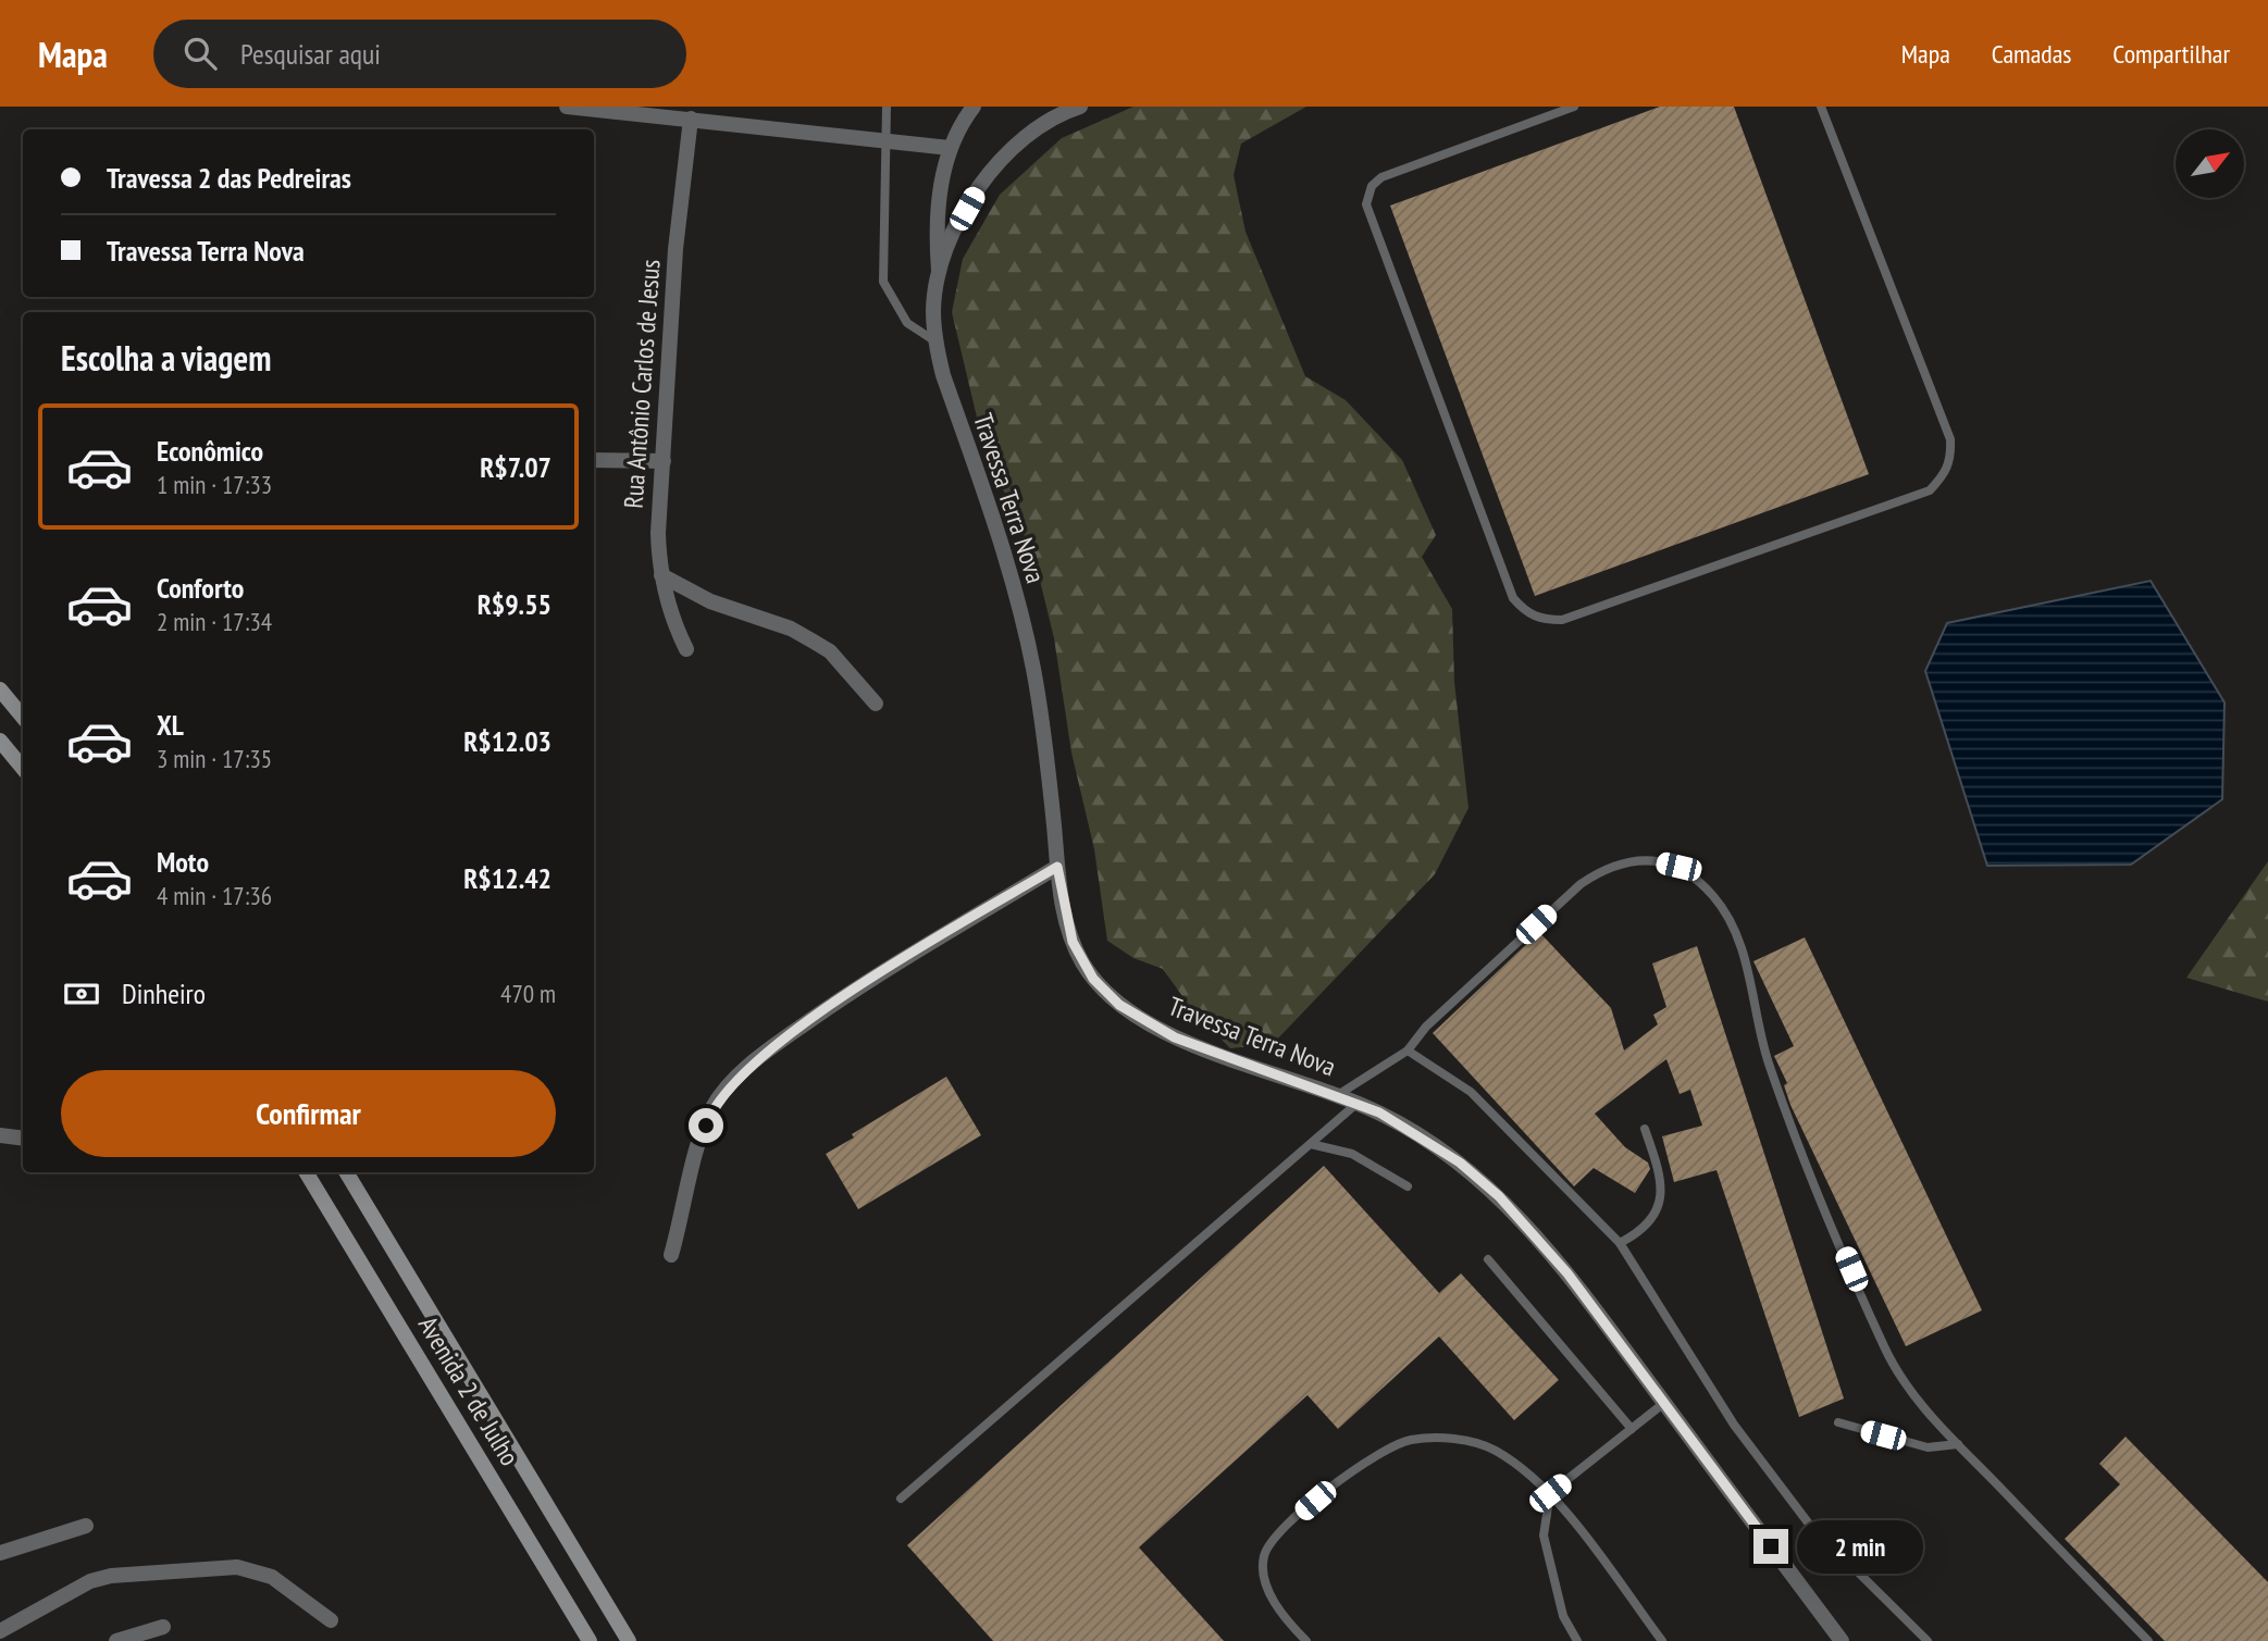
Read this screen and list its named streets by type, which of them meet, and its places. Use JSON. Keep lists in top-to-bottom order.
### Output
{
  "streets": {
    "main road": ["Avenida 2 de Julho"],
    "street": ["Rua Antônio Carlos de Jesus", "Travessa Terra Nova"]
  },
  "north": "top right",
  "page": {
    "header": "Mapa",
    "search": "Pesquisar aqui",
    "nav": ["Mapa", "Camadas", "Compartilhar"],
    "banner": ["Travessa 2 das Pedreiras", "Travessa Terra Nova"],
    "heading": "Escolha a viagem",
    "list": [
      {
        "name": "Econômico",
        "note": "1 min · 17:33",
        "value": "R$7.07"
      },
      {
        "name": "Conforto",
        "note": "2 min · 17:34",
        "value": "R$9.55"
      },
      {
        "name": "XL",
        "note": "3 min · 17:35",
        "value": "R$12.03"
      },
      {
        "name": "Moto",
        "note": "4 min · 17:36",
        "value": "R$12.42"
      }
    ],
    "pay": ["Dinheiro", "470 m"],
    "buttons": "Confirmar",
    "bubble": "2 min"
  }
}
